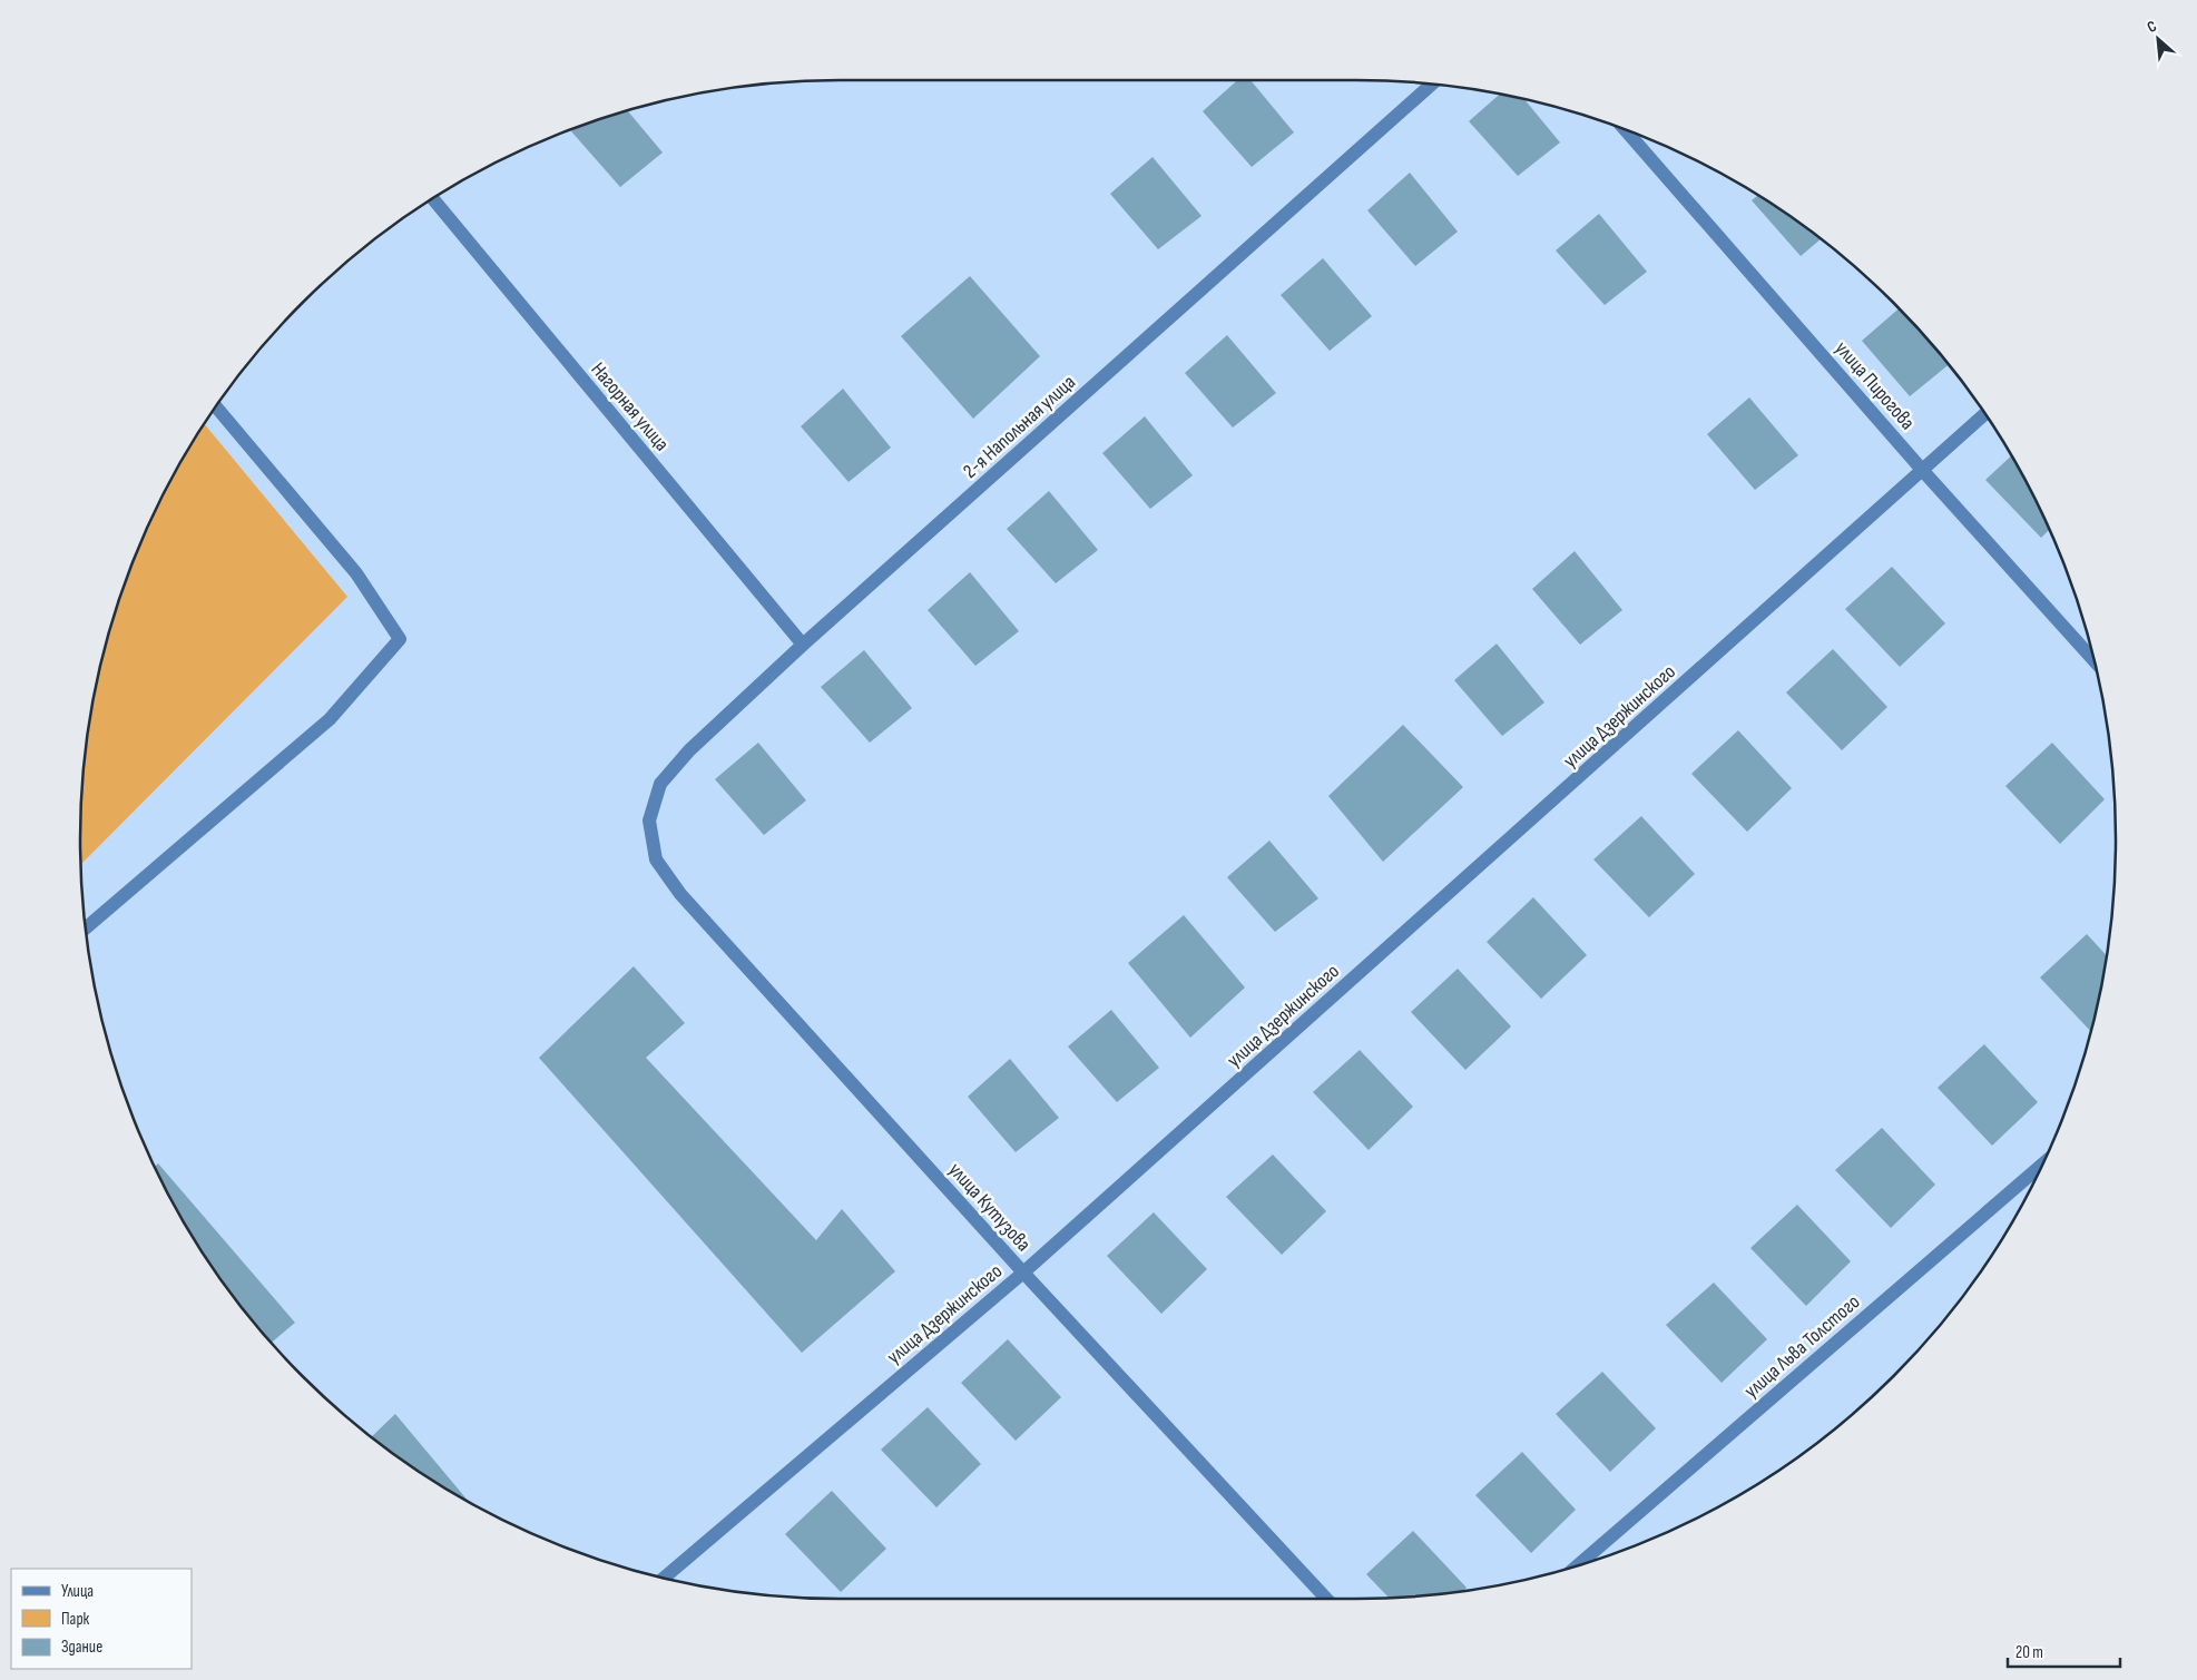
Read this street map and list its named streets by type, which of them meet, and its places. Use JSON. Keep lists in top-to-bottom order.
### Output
{
  "streets": {
    "street": [
      "улица Пирогова",
      "Нагорная улица",
      "2-я Напольная улица",
      "улица Дзержинского",
      "улица Кутузова",
      "улица Льва Толстого"
    ]
  },
  "crossings": [
    ["улица Пирогова", "улица Дзержинского"],
    ["Нагорная улица", "2-я Напольная улица"],
    ["2-я Напольная улица", "улица Кутузова"],
    ["улица Дзержинского", "улица Кутузова"]
  ],
  "legend": ["Улица", "Парк", "Здание"],
  "scale_bar": "20 m",
  "north": "top left"
}
